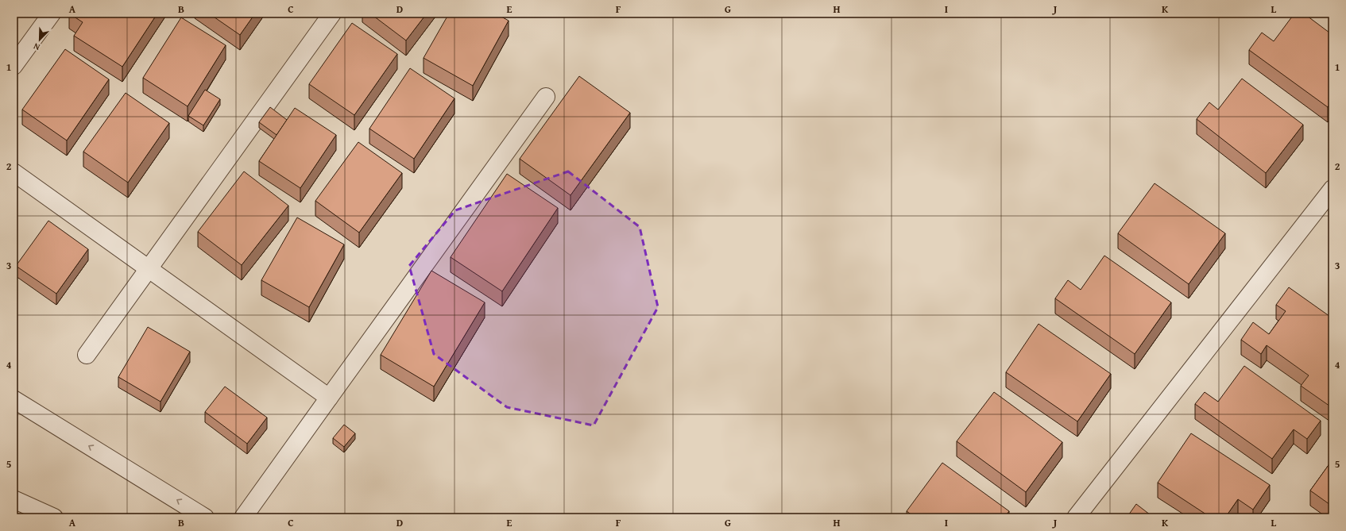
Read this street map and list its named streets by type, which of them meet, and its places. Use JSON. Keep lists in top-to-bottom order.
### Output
{
  "north": "bottom left",
  "grid": {
    "columns": [
      "A",
      "B",
      "C",
      "D",
      "E",
      "F",
      "G",
      "H",
      "I",
      "J",
      "K",
      "L"
    ],
    "rows": [
      "1",
      "2",
      "3",
      "4",
      "5"
    ]
  }
}
